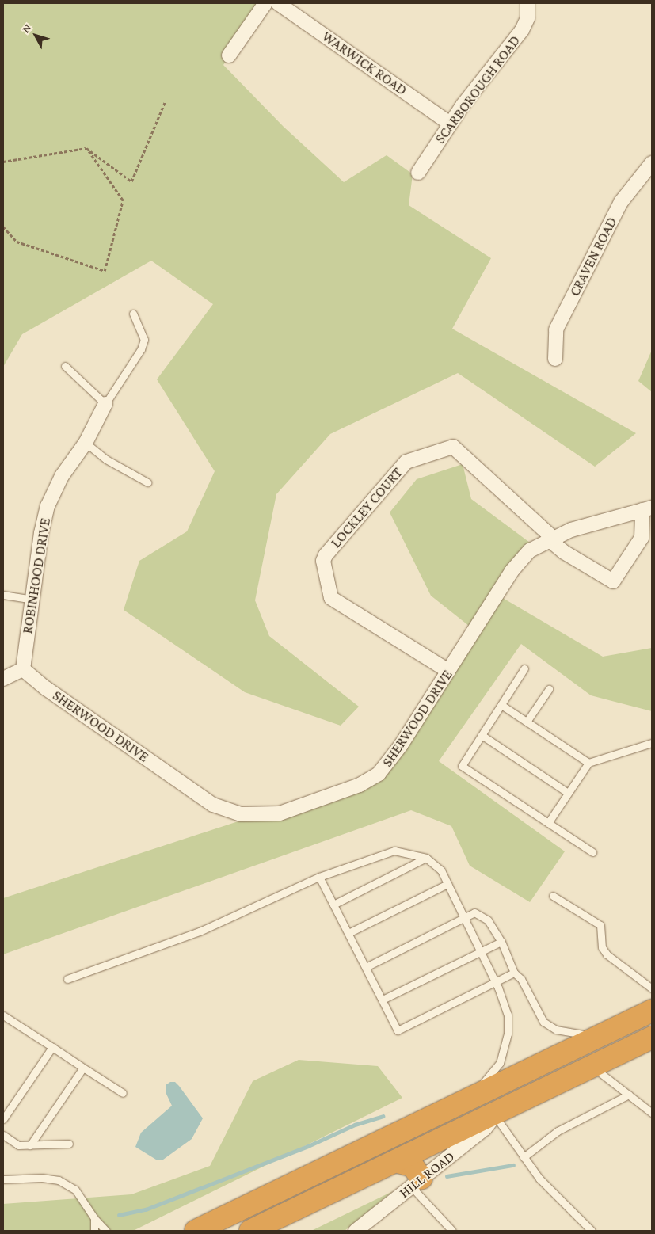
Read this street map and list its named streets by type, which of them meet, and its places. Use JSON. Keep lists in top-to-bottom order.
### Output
{
  "streets": {
    "street": [
      "WARWICK ROAD",
      "SCARBOROUGH ROAD",
      "CRAVEN ROAD",
      "LOCKLEY COURT",
      "ROBINHOOD DRIVE",
      "SHERWOOD DRIVE",
      "HILL ROAD"
    ]
  },
  "crossings": [
    ["WARWICK ROAD", "SCARBOROUGH ROAD"],
    ["LOCKLEY COURT", "SHERWOOD DRIVE"],
    ["ROBINHOOD DRIVE", "SHERWOOD DRIVE"]
  ],
  "north": "top left"
}
